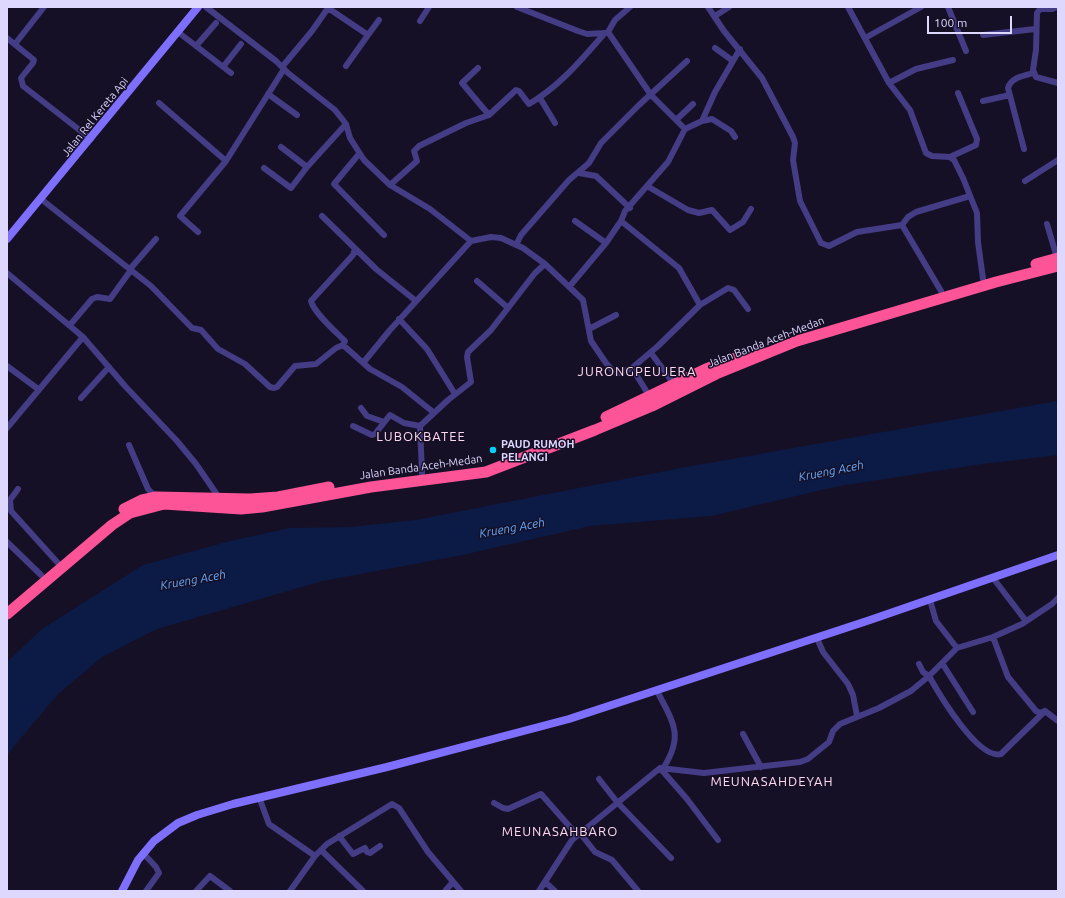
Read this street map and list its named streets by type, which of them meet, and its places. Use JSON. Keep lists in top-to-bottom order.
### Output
{
  "streets": {
    "highway": ["Jalan Banda Aceh-Medan"],
    "street": ["Jalan Rel Kereta Api"]
  },
  "districts": [
    "JURONGPEUJERA",
    "LUBOKBATEE",
    "MEUNASAHDEYAH",
    "MEUNASAHBARO"
  ],
  "water": ["Krueng Aceh"],
  "places": ["PAUD RUMOH PELANGI"],
  "scale_bar": "100 m"
}
